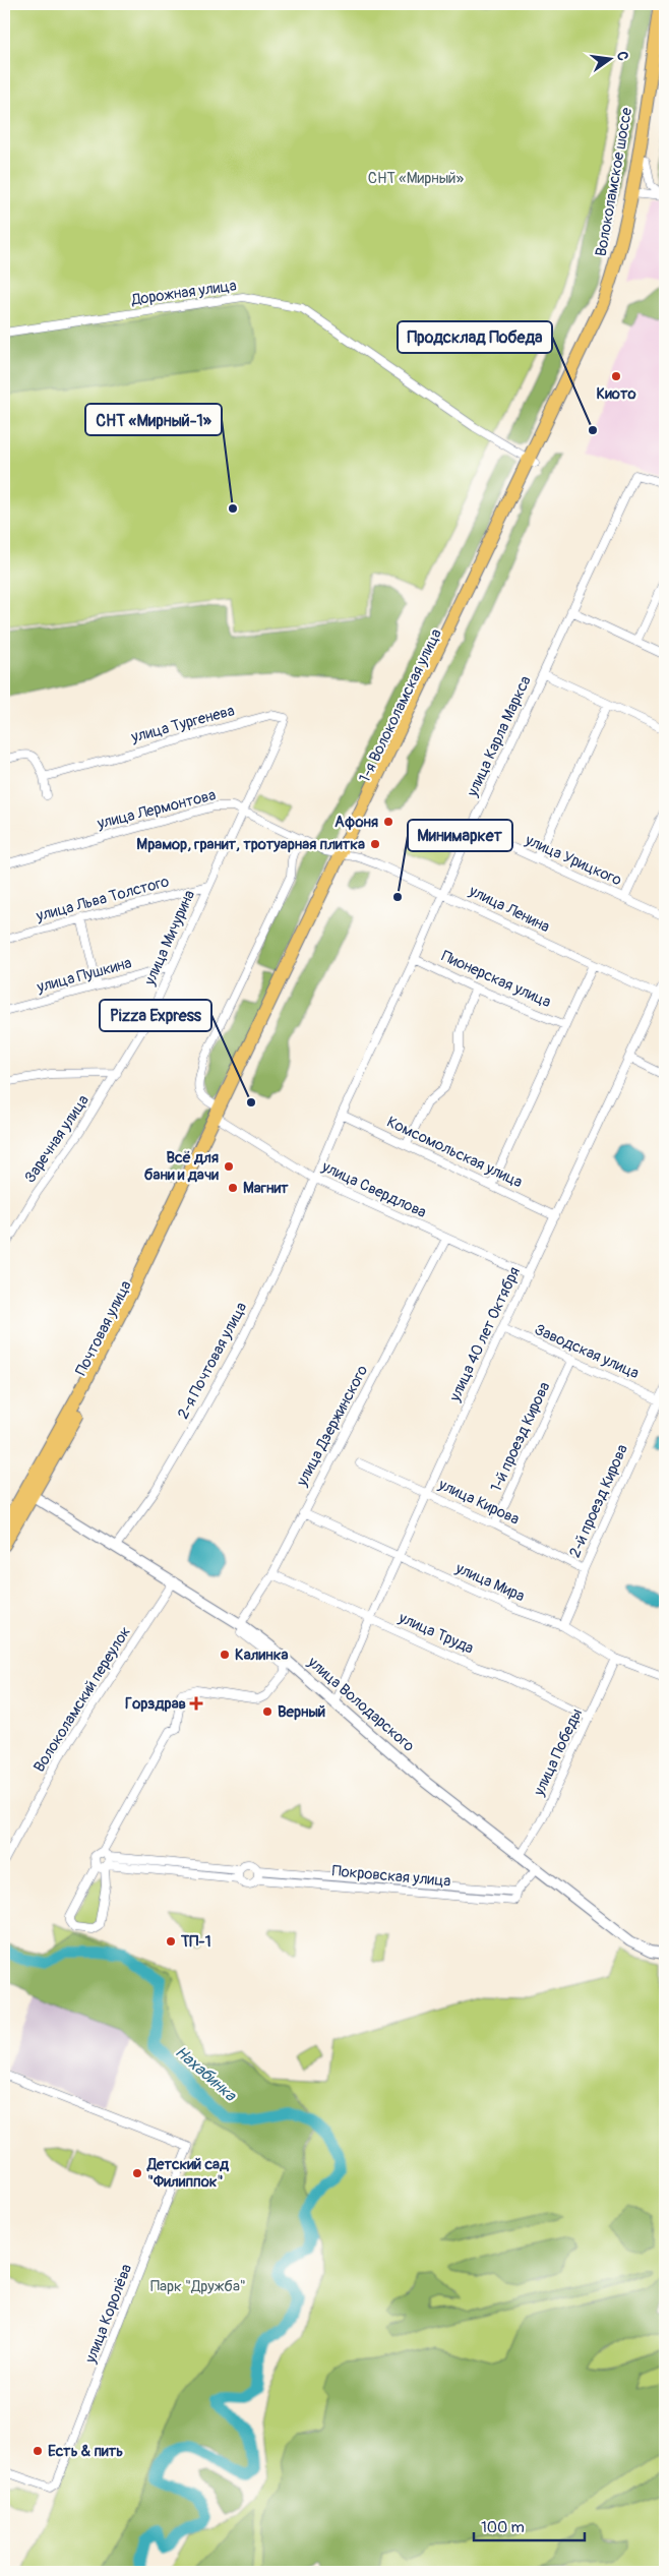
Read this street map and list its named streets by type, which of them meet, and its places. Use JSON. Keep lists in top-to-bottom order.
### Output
{
  "streets": {
    "main road": ["Волоколамское шоссе", "1-я Волоколамская улица", "Почтовая улица"],
    "street": [
      "Дорожная улица",
      "улица Тургенева",
      "улица Карла Маркса",
      "улица Лермонтова",
      "улица Урицкого",
      "улица Льва Толстого",
      "улица Ленина",
      "улица Мичурина",
      "улица Пушкина",
      "Пионерская улица",
      "Заречная улица",
      "Комсомольская улица",
      "улица Свердлова",
      "улица 40 лет Октября",
      "Заводская улица",
      "2-я Почтовая улица",
      "улица Дзержинского",
      "1-й проезд Кирова",
      "2-й проезд Кирова",
      "улица Кирова",
      "улица Мира",
      "улица Труда",
      "Волоколамский переулок",
      "улица Володарского",
      "улица Победы",
      "Покровская улица",
      "улица Королёва"
    ]
  },
  "crossings": [
    ["Волоколамское шоссе", "1-я Волоколамская улица"],
    ["Дорожная улица", "1-я Волоколамская улица"],
    ["1-я Волоколамская улица", "улица Лермонтова"],
    ["1-я Волоколамская улица", "улица Ленина"],
    ["1-я Волоколамская улица", "улица Свердлова"],
    ["1-я Волоколамская улица", "Почтовая улица"],
    ["улица Тургенева", "улица Лермонтова"],
    ["улица Тургенева", "улица Мичурина"],
    ["улица Карла Маркса", "улица Урицкого"],
    ["улица Карла Маркса", "улица Ленина"],
    ["улица Карла Маркса", "Пионерская улица"],
    ["улица Карла Маркса", "Комсомольская улица"],
    ["улица Карла Маркса", "улица Свердлова"],
    ["улица Карла Маркса", "2-я Почтовая улица"],
    ["улица Лермонтова", "улица Ленина"],
    ["улица Лермонтова", "улица Мичурина"],
    ["улица Лермонтова", "улица Свердлова"],
    ["улица Льва Толстого", "улица Мичурина"],
    ["улица Ленина", "улица 40 лет Октября"],
    ["улица Мичурина", "улица Пушкина"],
    ["улица Мичурина", "Заречная улица"],
    ["Комсомольская улица", "улица 40 лет Октября"],
    ["улица Свердлова", "Почтовая улица"],
    ["улица Свердлова", "улица 40 лет Октября"],
    ["улица Свердлова", "2-я Почтовая улица"],
    ["улица Свердлова", "улица Дзержинского"],
    ["Почтовая улица", "улица Володарского"],
    ["улица 40 лет Октября", "Заводская улица"],
    ["улица 40 лет Октября", "улица Кирова"],
    ["улица 40 лет Октября", "улица Мира"],
    ["улица 40 лет Октября", "улица Труда"],
    ["улица 40 лет Октября", "улица Володарского"],
    ["Заводская улица", "1-й проезд Кирова"],
    ["Заводская улица", "2-й проезд Кирова"],
    ["2-я Почтовая улица", "улица Володарского"],
    ["улица Дзержинского", "улица Мира"],
    ["улица Дзержинского", "улица Труда"],
    ["улица Дзержинского", "улица Володарского"],
    ["1-й проезд Кирова", "улица Кирова"],
    ["2-й проезд Кирова", "улица Кирова"],
    ["2-й проезд Кирова", "улица Мира"],
    ["улица Мира", "улица Победы"],
    ["улица Труда", "улица Победы"],
    ["Волоколамский переулок", "улица Володарского"],
    ["улица Володарского", "улица Победы"],
    ["улица Володарского", "Покровская улица"]
  ],
  "water": ["Нахабинка"],
  "parks": ["СНТ «Мирный»", "Парк \"Дружба\""],
  "places": {
    "other": [
      "Киото",
      "Продсклад Победа",
      "СНТ «Мирный-1»",
      "Афоня",
      "Мрамор, гранит, тротуарная плитка",
      "Минимаркет",
      "Pizza Express",
      "Всё для бани и дачи",
      "Магнит",
      "Калинка",
      "Верный",
      "ТП-1",
      "Детский сад \"Филиппок\"",
      "Есть & пить"
    ],
    "health": ["Горздрав"]
  },
  "scale_bar": "100 m",
  "north": "right"
}
